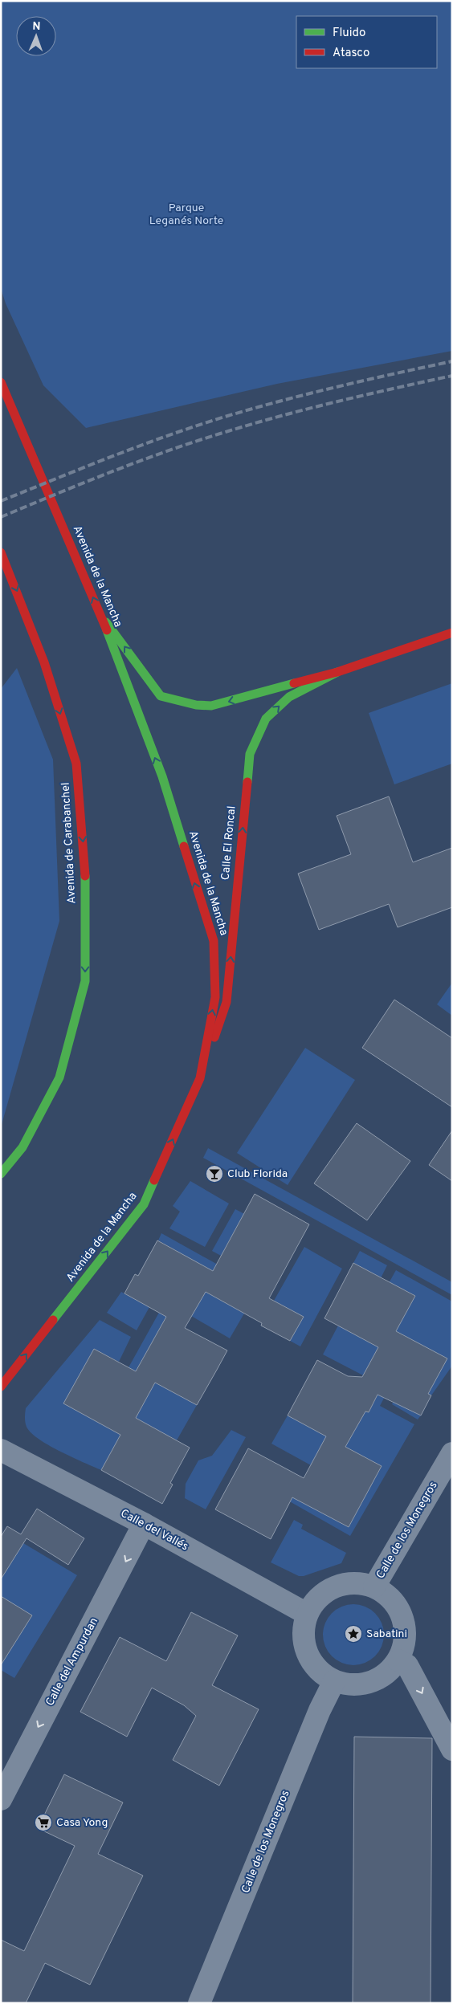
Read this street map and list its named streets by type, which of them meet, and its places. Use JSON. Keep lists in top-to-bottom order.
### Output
{
  "streets": {
    "main road": ["Avenida de la Mancha", "Avenida de Carabanchel", "Calle El Roncal"],
    "street": ["Calle del Vallés", "Calle de los Monegros", "Calle del Ampurdan"]
  },
  "crossings": [
    ["Avenida de la Mancha", "Calle El Roncal"],
    ["Calle del Vallés", "Calle de los Monegros"],
    ["Calle del Vallés", "Calle del Ampurdan"]
  ],
  "one_way": ["Avenida de la Mancha", "Avenida de Carabanchel", "Calle del Ampurdan"],
  "parks": ["Parque Leganés Norte"],
  "places": {
    "bar": ["Club Florida"],
    "place": ["Sabatini"],
    "supermarket": ["Casa Yong"]
  },
  "legend": ["Fluido", "Atasco"],
  "north": "top"
}
